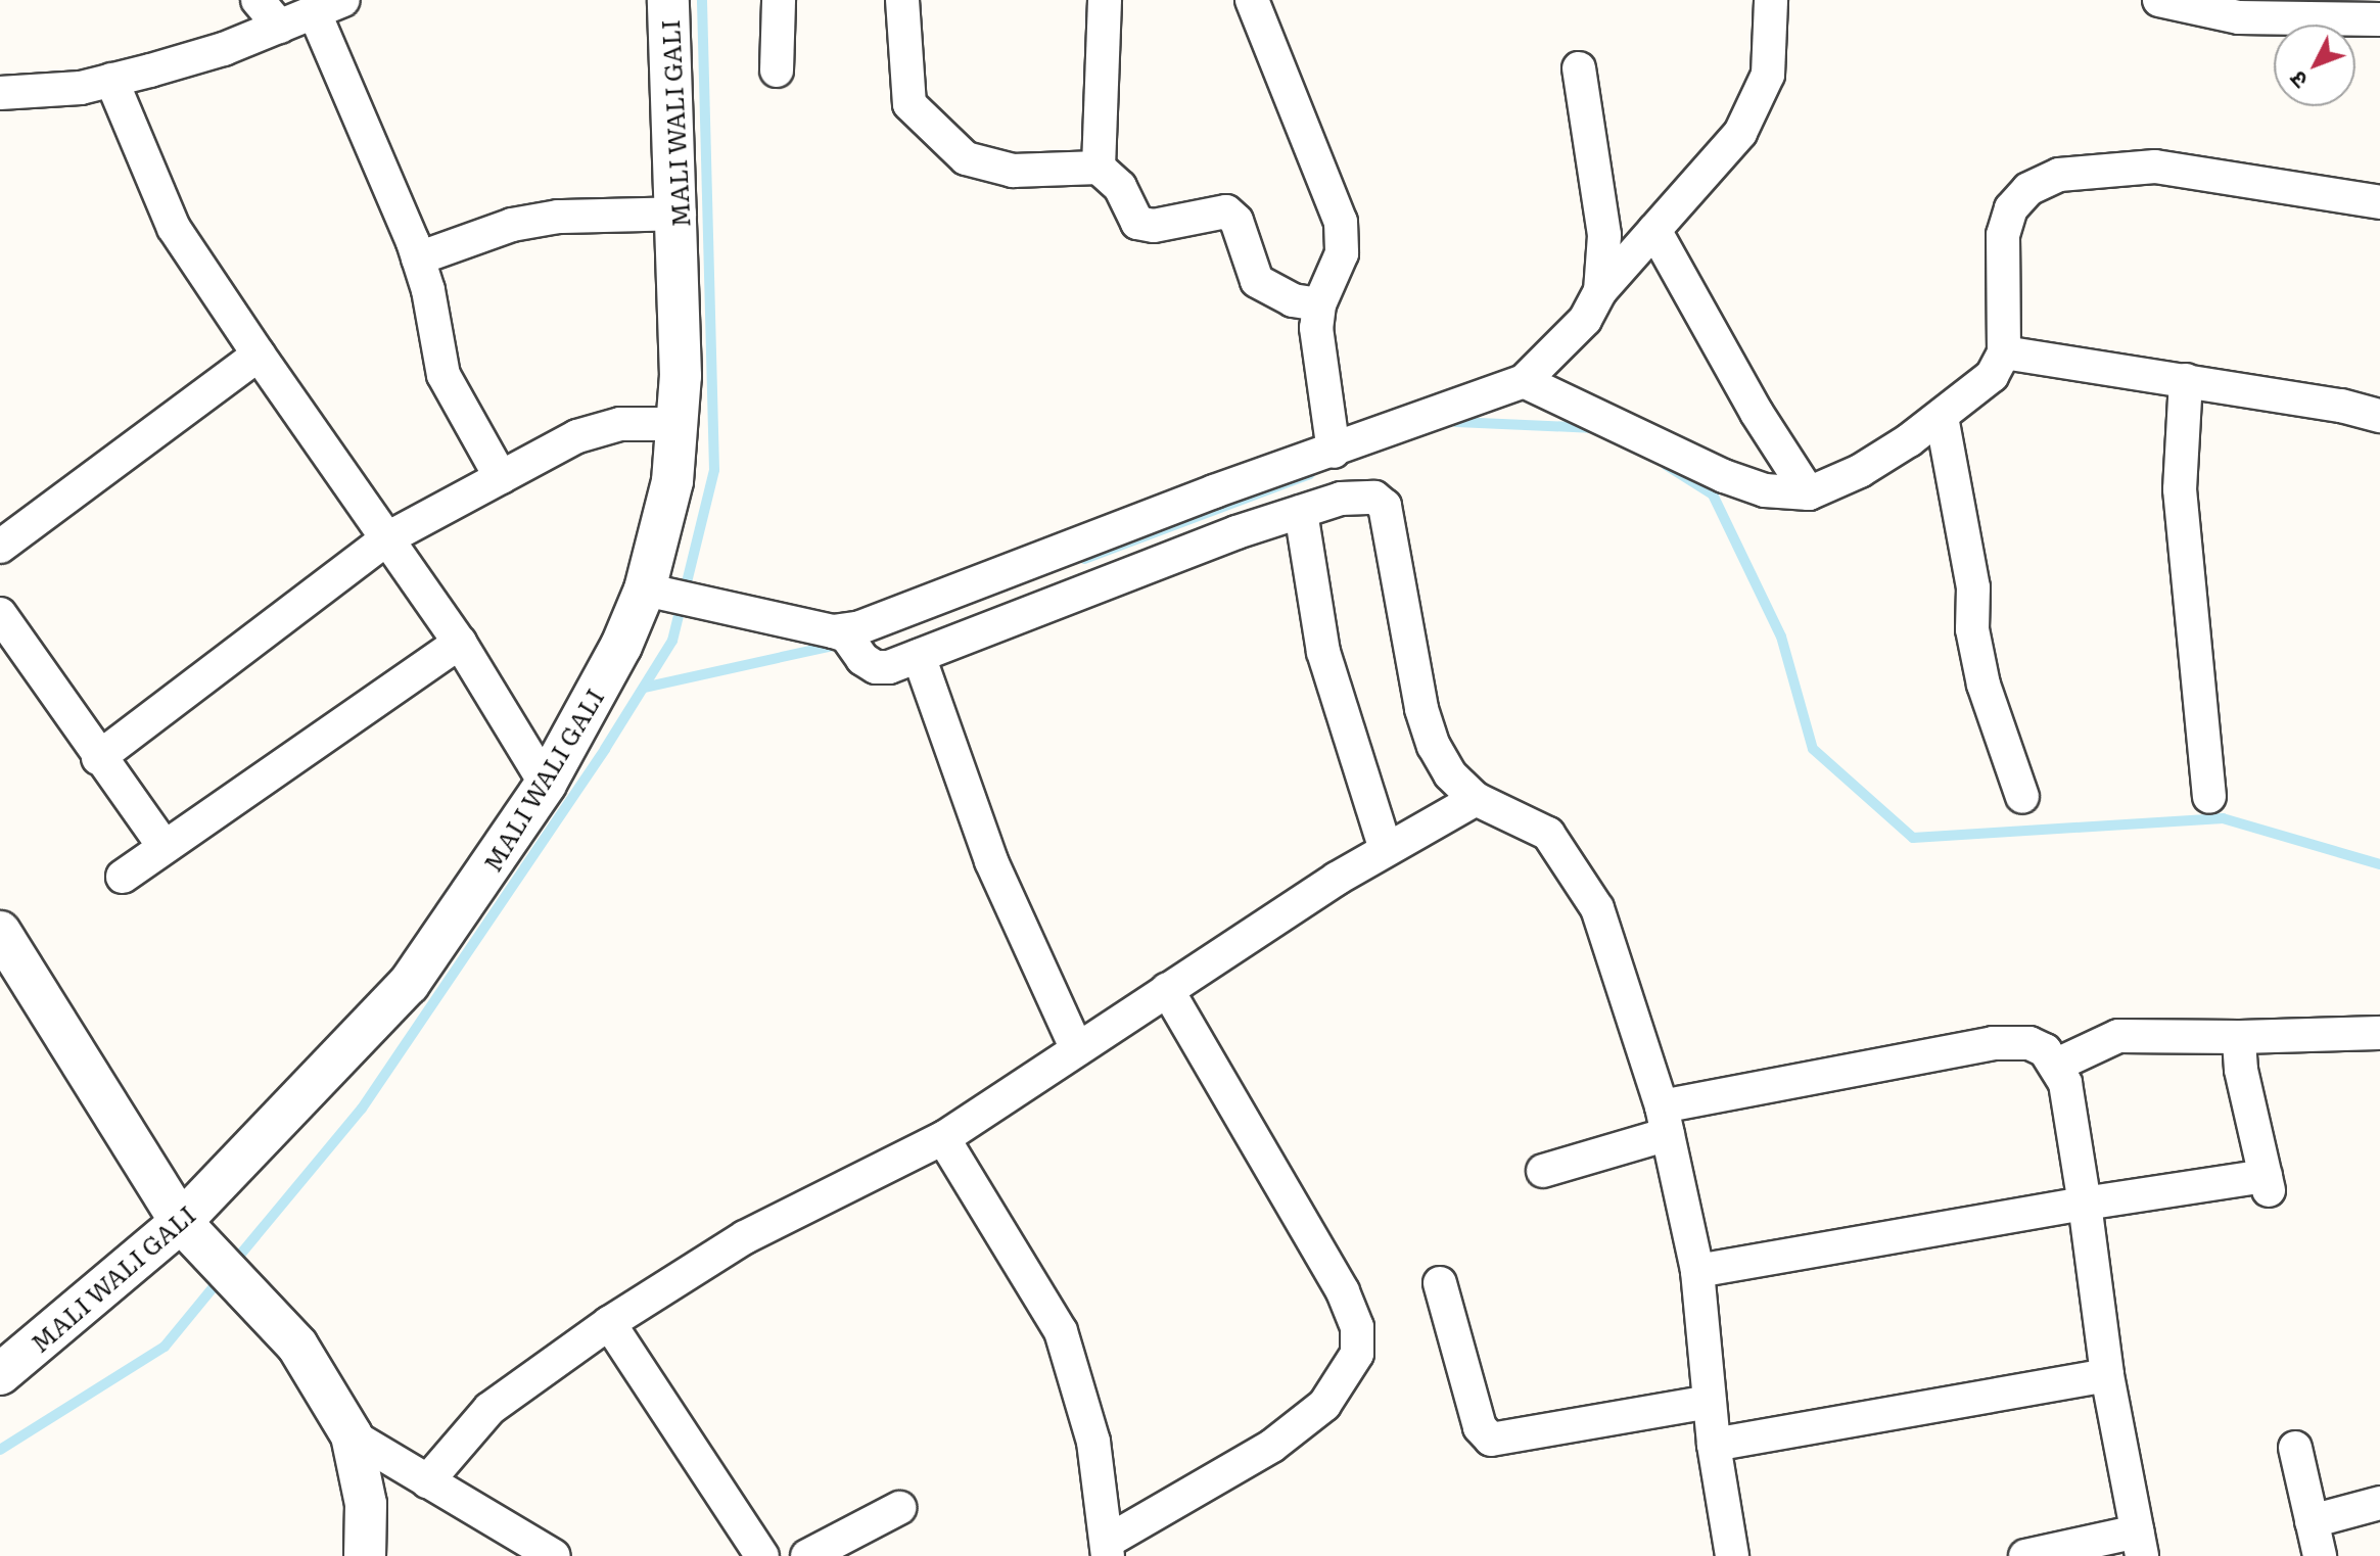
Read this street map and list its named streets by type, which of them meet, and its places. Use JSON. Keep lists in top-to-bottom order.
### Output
{
  "streets": {
    "street": ["MALI WALI GALI"]
  },
  "north": "bottom left"
}
